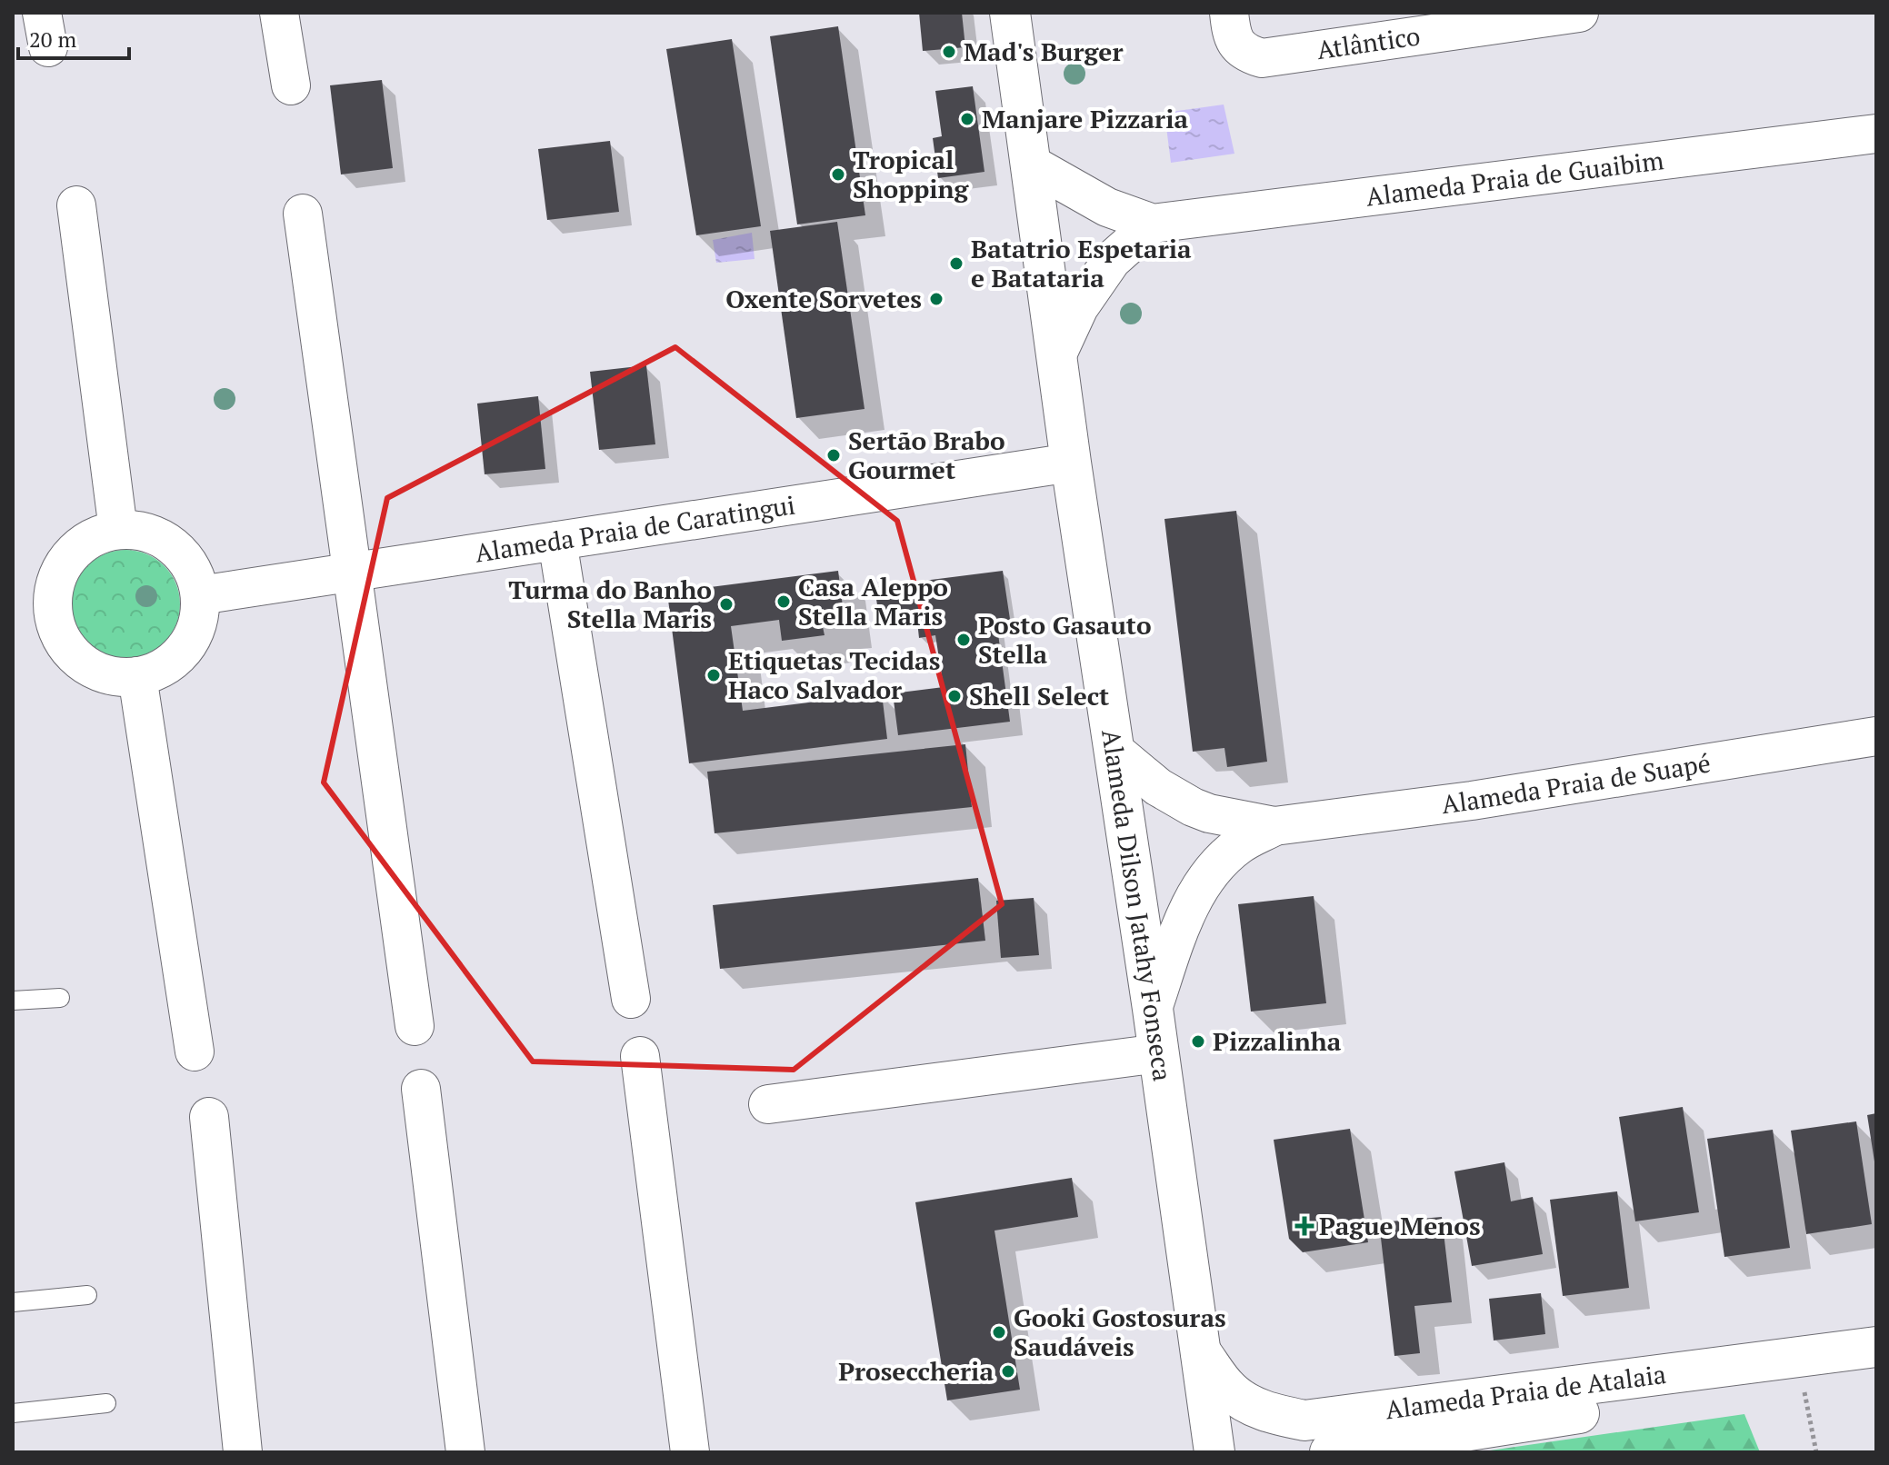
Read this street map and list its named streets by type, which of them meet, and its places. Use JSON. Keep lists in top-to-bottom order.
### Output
{
  "streets": {
    "main road": ["Alameda Dilson Jatahy Fonseca", "Alameda Praia de Atalaia"],
    "street": [
      "Atlântico",
      "Alameda Praia de Guaibim",
      "Alameda Praia de Caratingui",
      "Alameda Praia de Suapé"
    ]
  },
  "crossings": [
    ["Alameda Praia de Guaibim", "Alameda Dilson Jatahy Fonseca"],
    ["Alameda Praia de Caratingui", "Alameda Dilson Jatahy Fonseca"],
    ["Alameda Praia de Suapé", "Alameda Dilson Jatahy Fonseca"],
    ["Alameda Dilson Jatahy Fonseca", "Alameda Praia de Atalaia"]
  ],
  "places": {
    "other": [
      "Mad's Burger",
      "Manjare Pizzaria",
      "Tropical Shopping",
      "Batatrio Espetaria e Batataria",
      "Oxente Sorvetes",
      "Sertão Brabo Gourmet",
      "Casa Aleppo Stella Maris",
      "Turma do Banho Stella Maris",
      "Posto Gasauto Stella",
      "Etiquetas Tecidas Haco Salvador",
      "Shell Select",
      "Pizzalinha",
      "Gooki Gostosuras Saudáveis",
      "Proseccheria"
    ],
    "health": ["Pague Menos"]
  },
  "scale_bar": "20 m"
}
